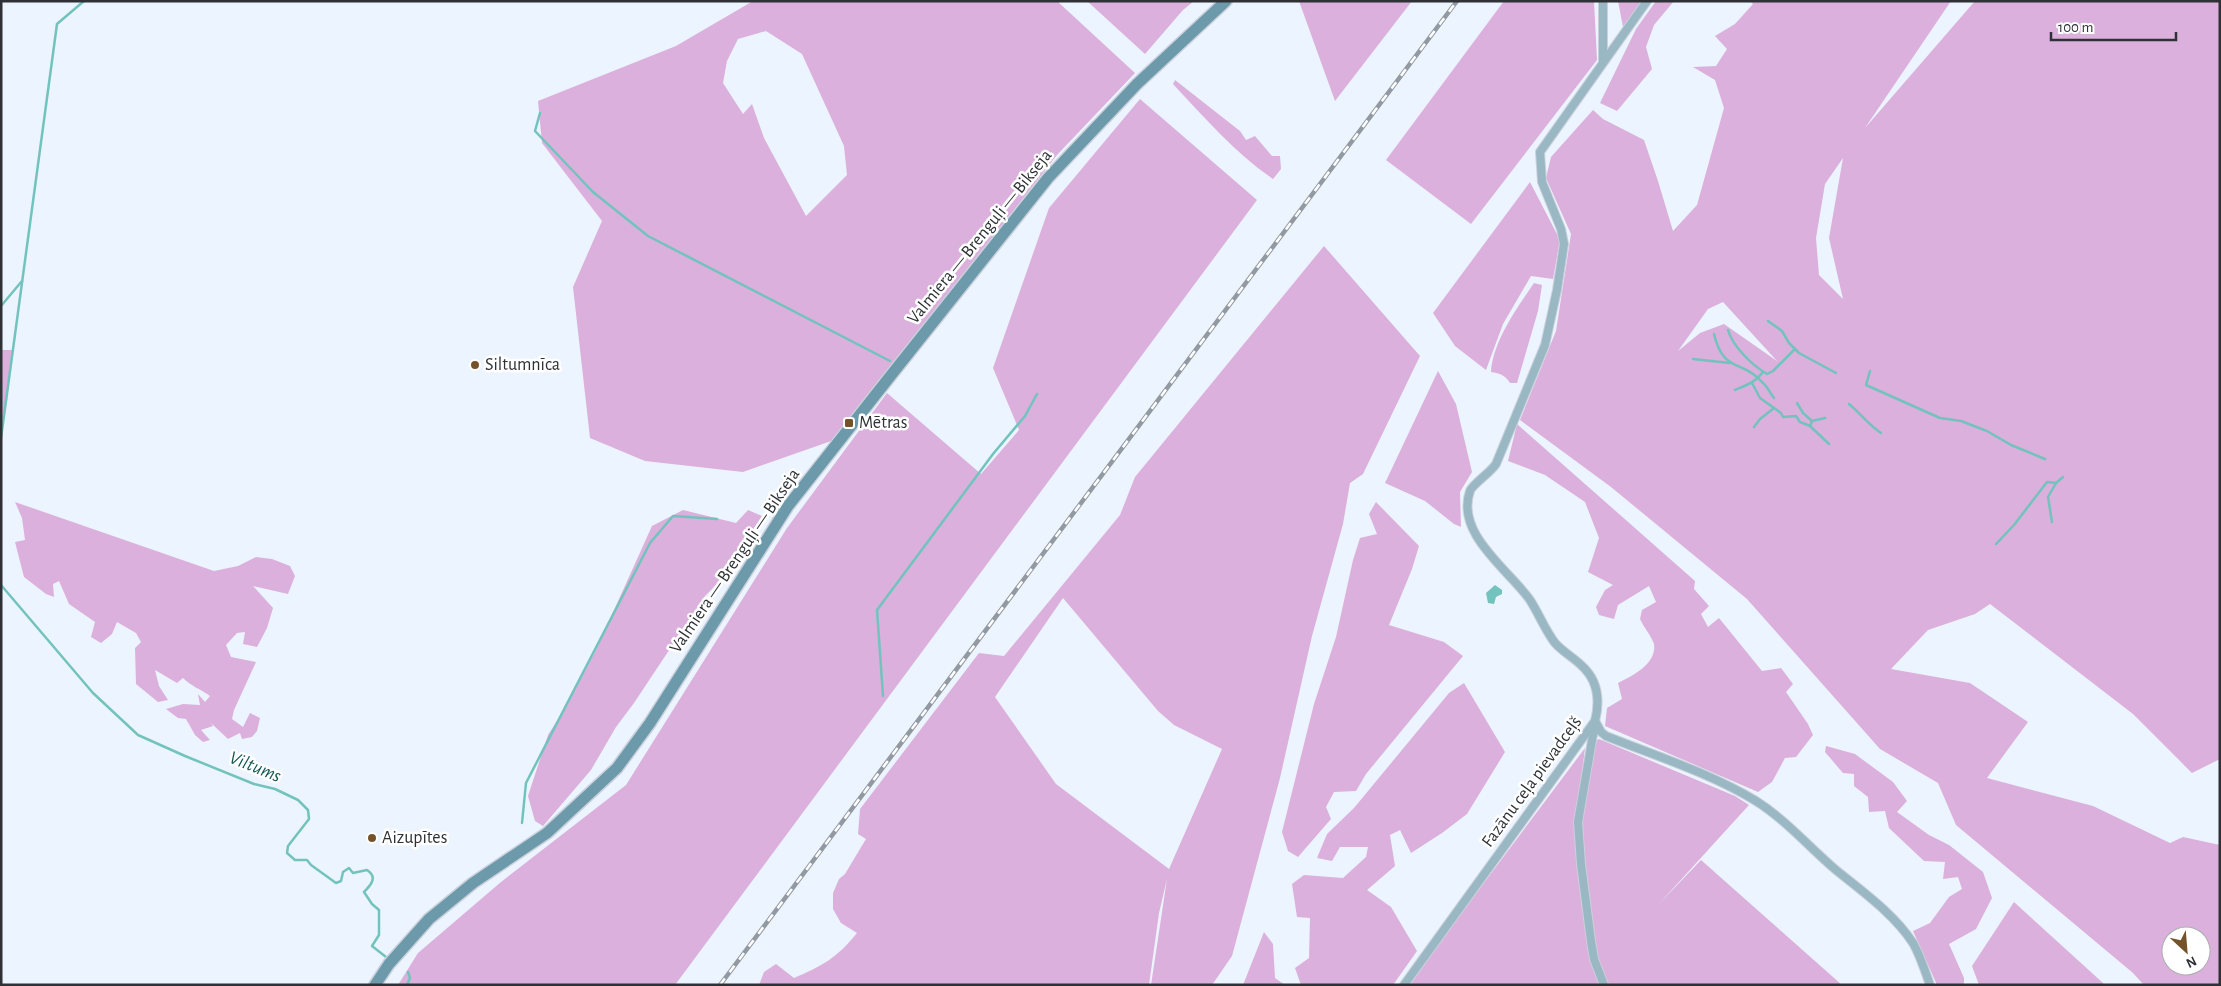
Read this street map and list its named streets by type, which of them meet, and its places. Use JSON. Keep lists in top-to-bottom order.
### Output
{
  "streets": {
    "main road": ["Valmiera — Brenguļi — Bikseja"],
    "street": ["Fazānu ceļa pievadceļš"]
  },
  "water": ["Viltums"],
  "places": {
    "other": ["Siltumnīca", "Aizupītes"],
    "transit": ["Mētras"]
  },
  "scale_bar": "100 m",
  "north": "bottom right"
}
